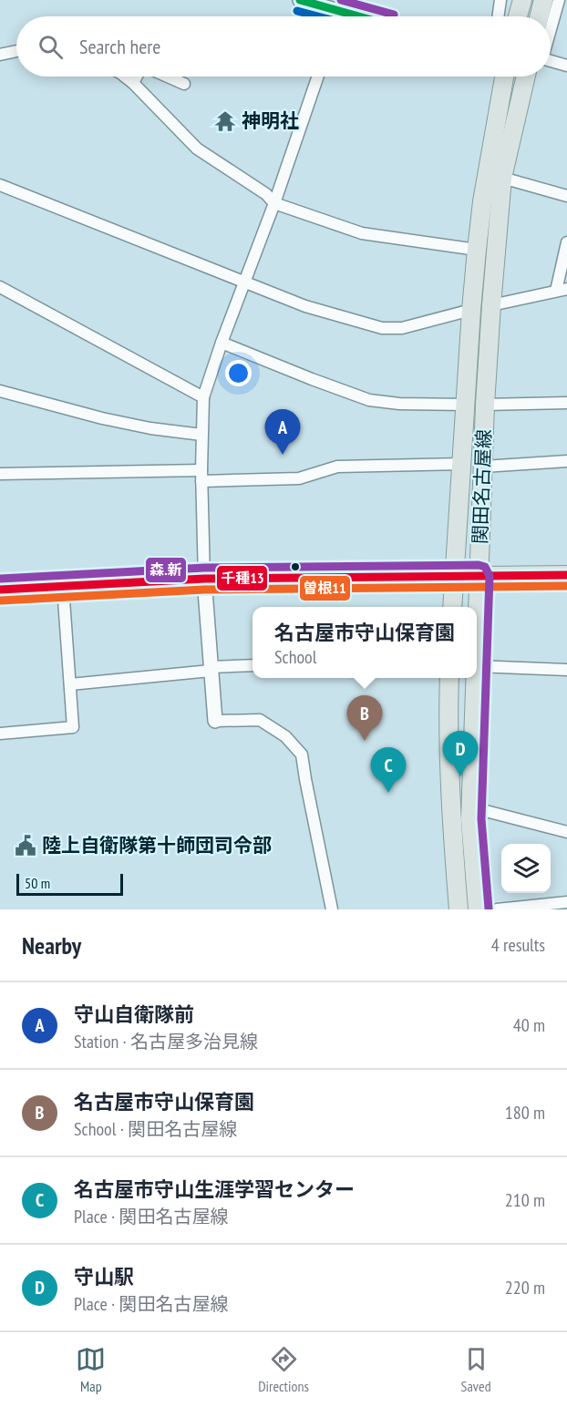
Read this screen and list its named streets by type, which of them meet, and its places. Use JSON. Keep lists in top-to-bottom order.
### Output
{
  "streets": {
    "main road": ["関田名古屋線"]
  },
  "places": {
    "temple": ["神明社"],
    "public building": ["陸上自衛隊第十師団司令部"]
  },
  "lines": ["transit line 森.新", "transit line 千種13", "transit line 曽根11"],
  "scale_bar": "50 m",
  "page": {
    "search": "Search here",
    "pins": [
      "A",
      "B",
      "D",
      "C"
    ],
    "popup": ["名古屋市守山保育園", "School"],
    "scale": "50 m",
    "heading": ["Nearby", "4 results"],
    "list": [
      {
        "mark": "A",
        "name": "守山自衛隊前",
        "note": "Station · 名古屋多治見線",
        "value": "40 m"
      },
      {
        "mark": "B",
        "name": "名古屋市守山保育園",
        "note": "School · 関田名古屋線",
        "value": "180 m"
      },
      {
        "mark": "C",
        "name": "名古屋市守山生涯学習センター",
        "note": "Place · 関田名古屋線",
        "value": "210 m"
      },
      {
        "mark": "D",
        "name": "守山駅",
        "note": "Place · 関田名古屋線",
        "value": "220 m"
      }
    ],
    "nav": ["Map", "Directions", "Saved"]
  }
}
